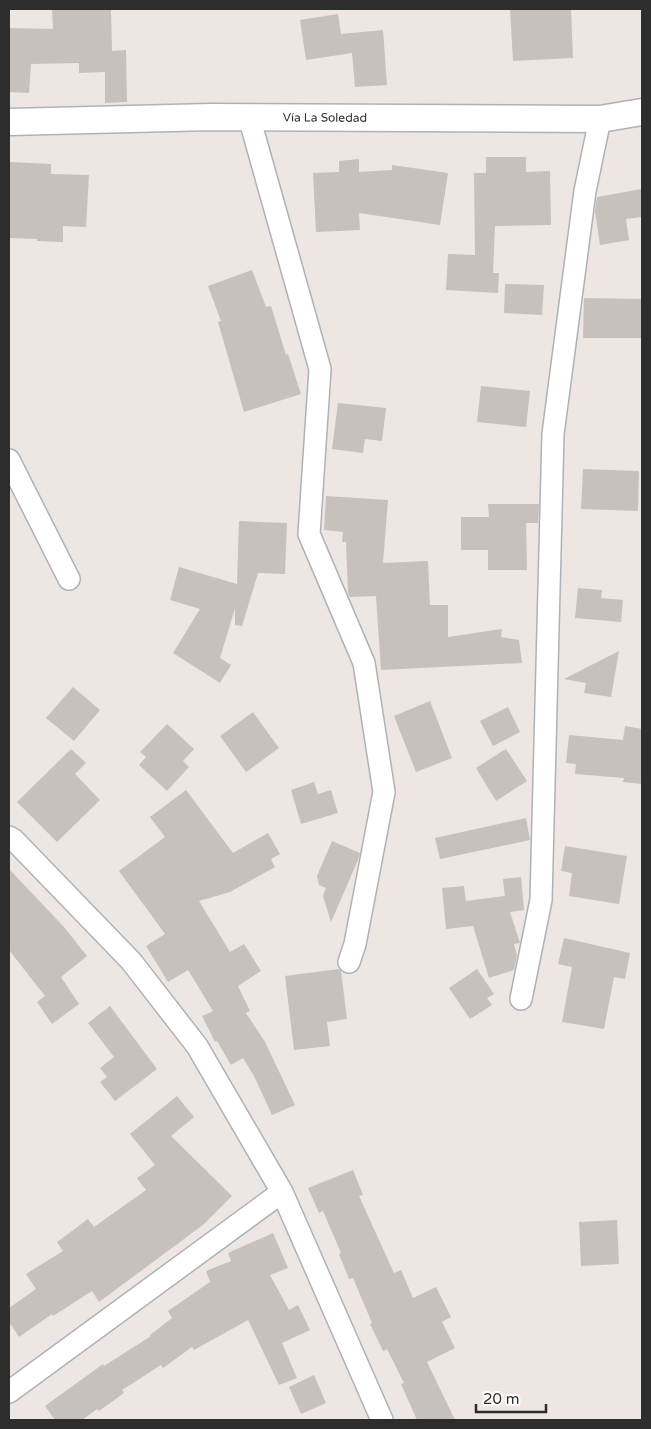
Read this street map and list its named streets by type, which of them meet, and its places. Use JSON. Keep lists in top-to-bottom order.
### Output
{
  "streets": {
    "street": ["Vía La Soledad"]
  },
  "scale_bar": "20 m"
}
